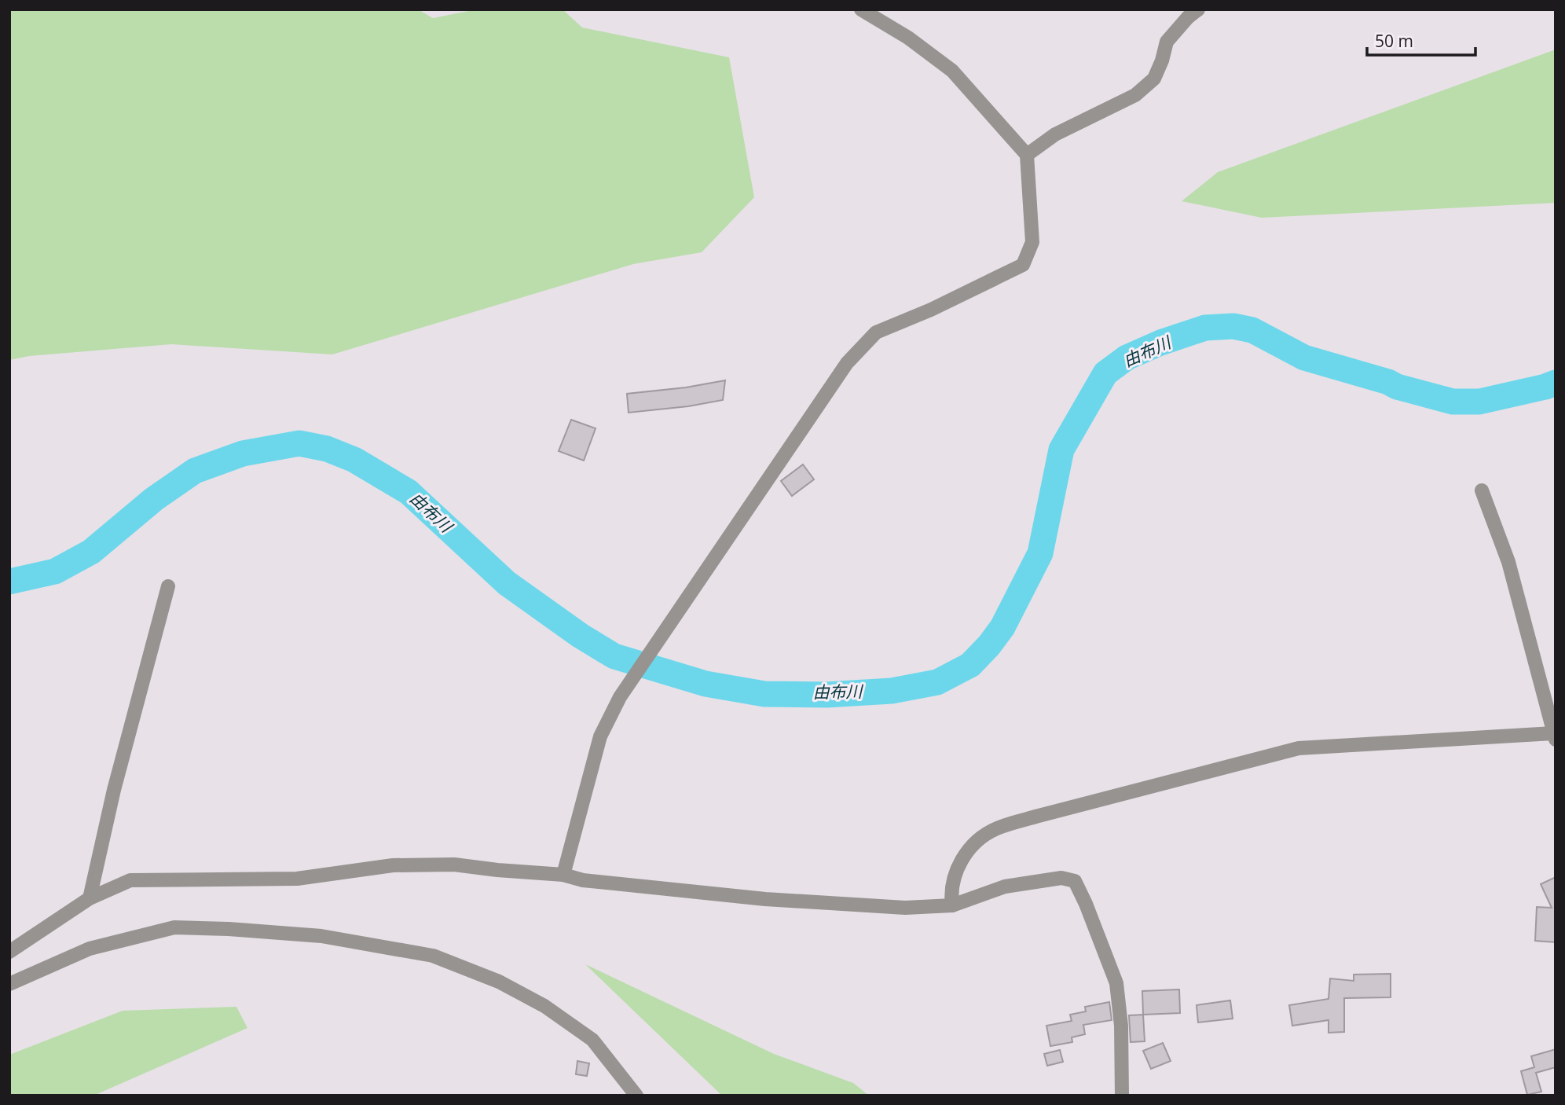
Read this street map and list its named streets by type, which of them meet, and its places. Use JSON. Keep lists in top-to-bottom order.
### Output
{
  "water": ["由布川"],
  "scale_bar": "50 m"
}
